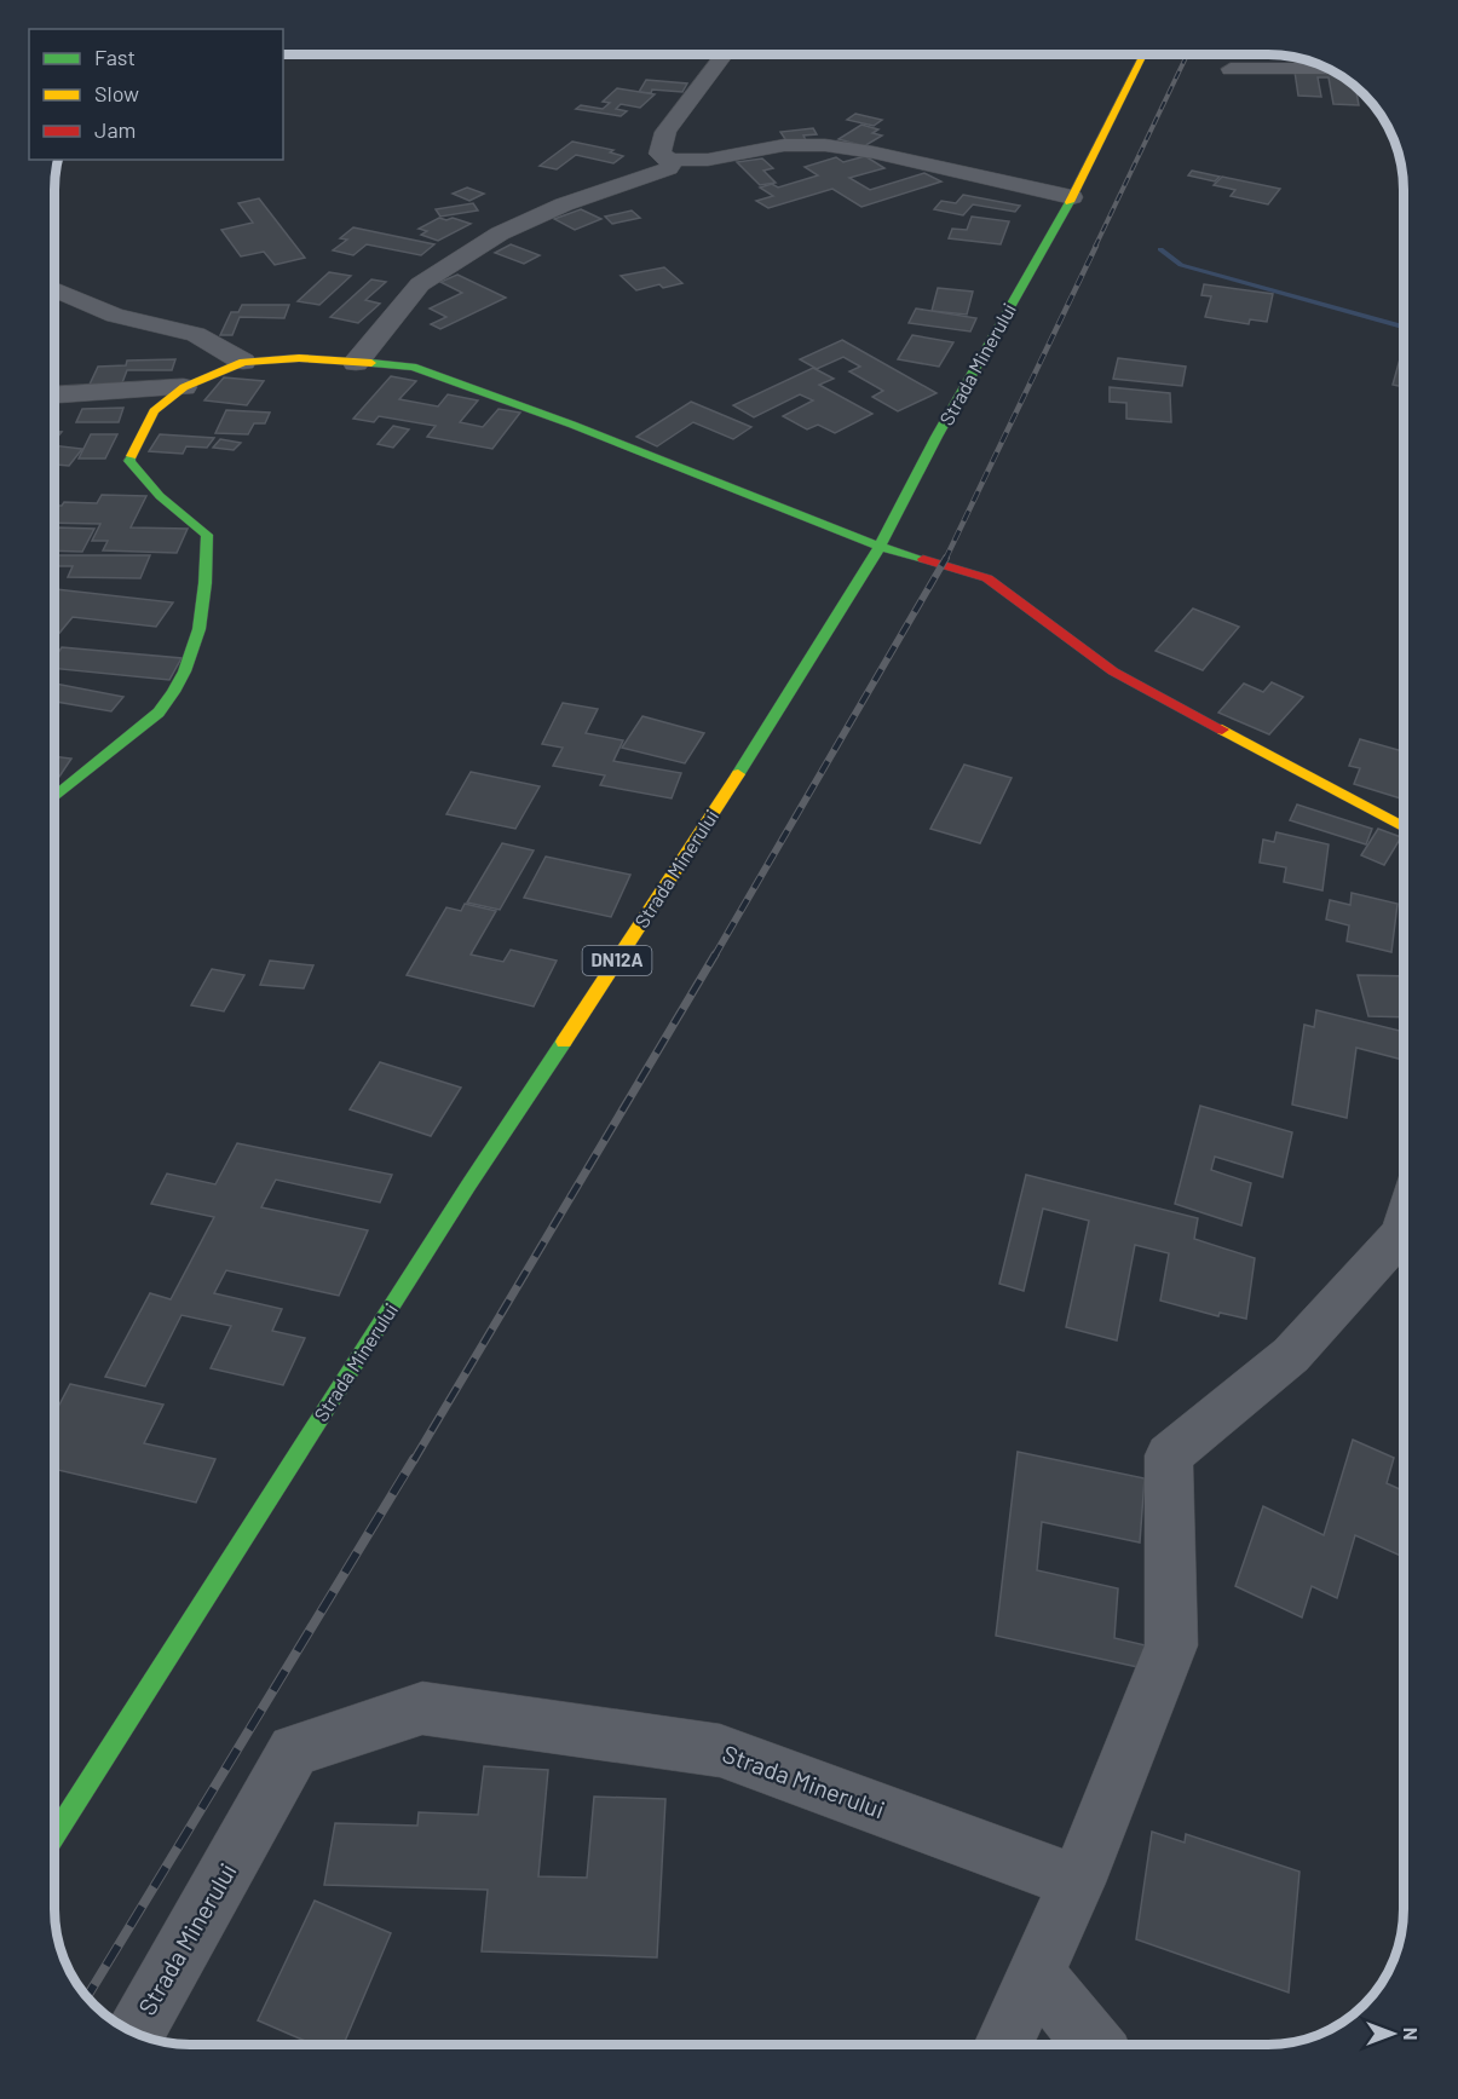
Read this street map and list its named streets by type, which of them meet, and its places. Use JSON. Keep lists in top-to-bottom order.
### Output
{
  "streets": {
    "main road": ["Strada Minerului", "DN12A"]
  },
  "legend": ["Fast", "Slow", "Jam"],
  "north": "right"
}
